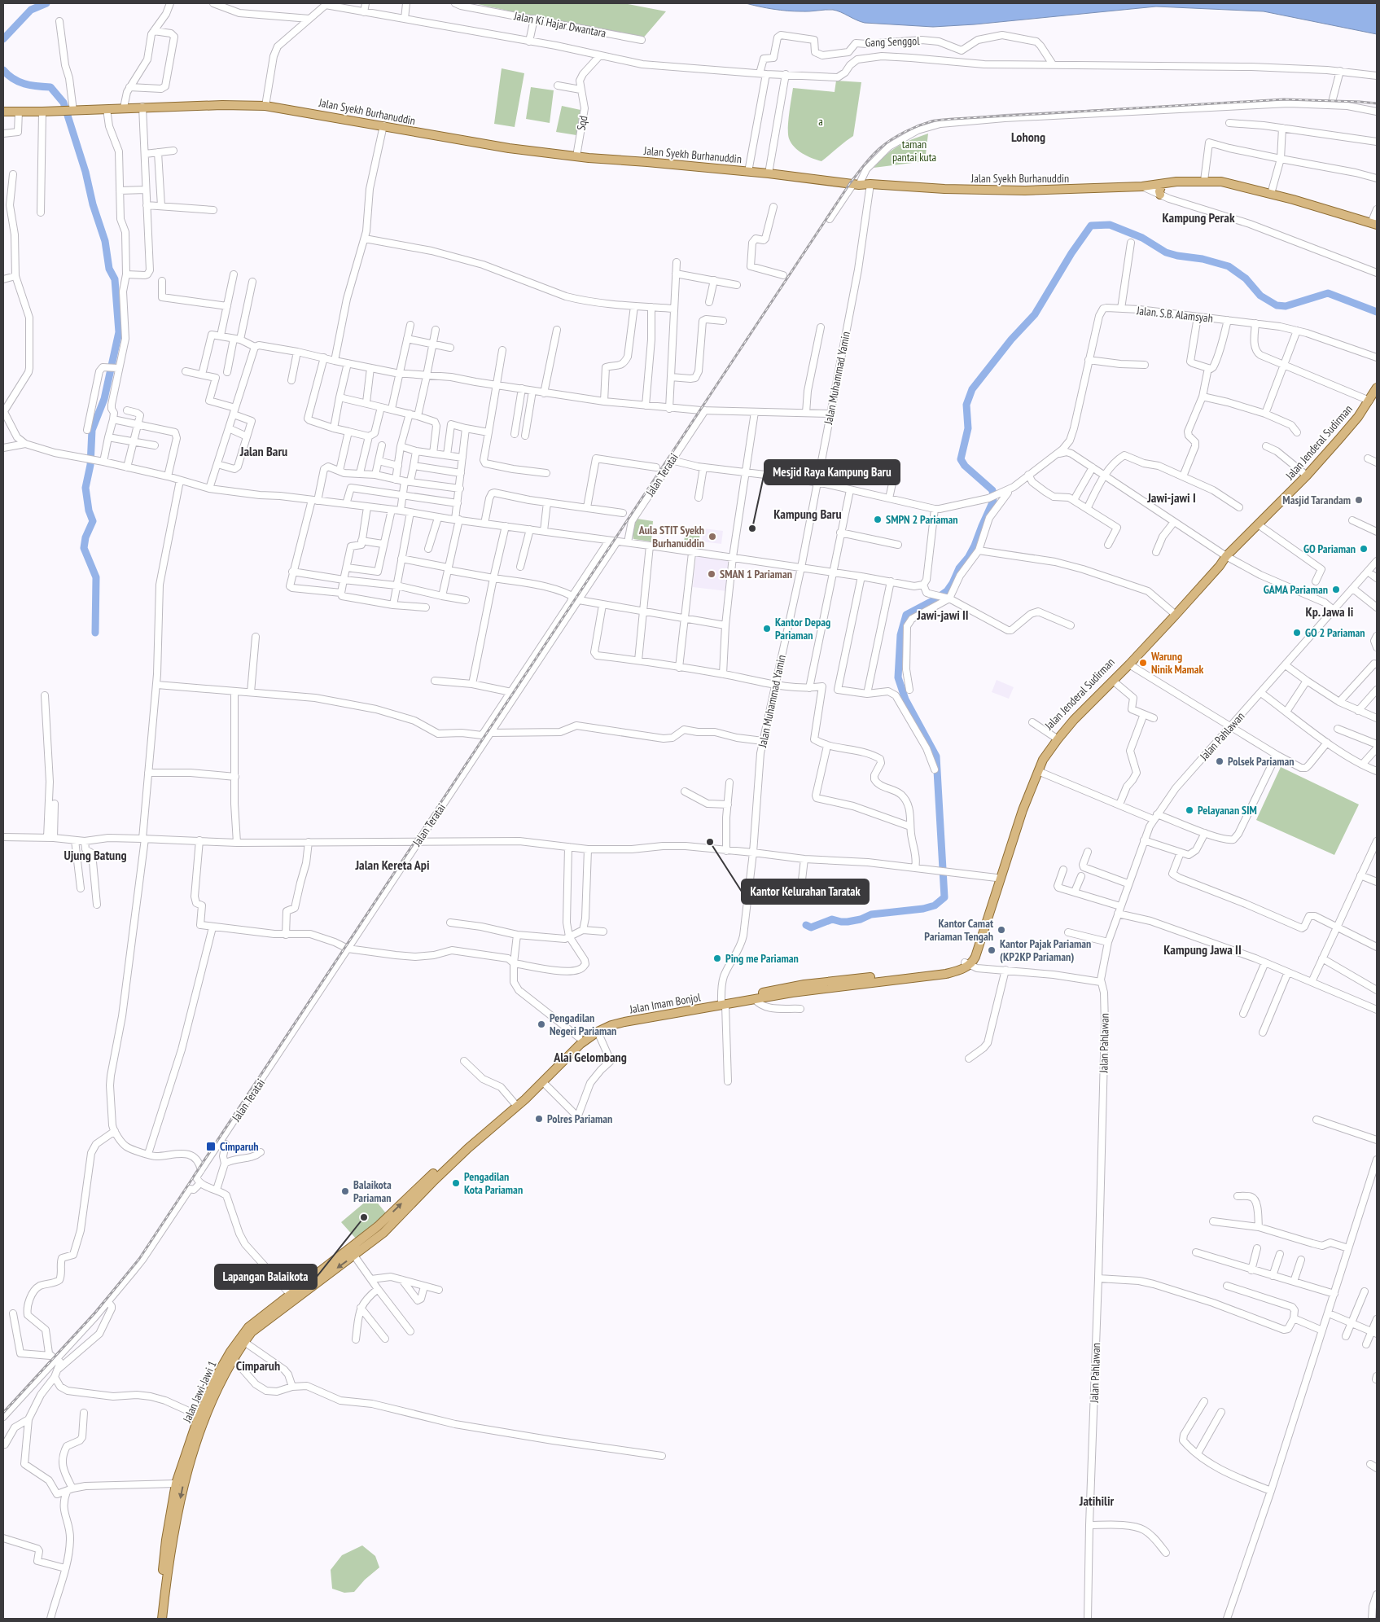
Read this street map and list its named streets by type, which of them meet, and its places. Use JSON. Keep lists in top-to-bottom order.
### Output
{
  "streets": {
    "main road": [
      "Jalan Syekh Burhanuddin",
      "Jalan Jenderal Sudirman",
      "Jalan Imam Bonjol",
      "Jalan Jawi-Jawi 1"
    ],
    "street": [
      "Jalan Ki Hajar Dwantara",
      "Gang Senggol",
      "Sqd",
      "Jalan. S.B. Alamsyah",
      "Jalan Muhammad Yamin",
      "Jalan Teratai",
      "Jalan Pahlawan"
    ]
  },
  "crossings": [
    ["Jalan Syekh Burhanuddin", "Sqd"],
    ["Jalan Syekh Burhanuddin", "Jalan Muhammad Yamin"],
    ["Jalan Muhammad Yamin", "Jalan Imam Bonjol"],
    ["Jalan Jenderal Sudirman", "Jalan Imam Bonjol"],
    ["Jalan Imam Bonjol", "Jalan Jawi-Jawi 1"]
  ],
  "districts": [
    "Lohong",
    "Kampung Perak",
    "Jalan Baru",
    "Jawi-jawi I",
    "Kampung Baru",
    "Kp. Jawa Ii",
    "Jawi-jawi II",
    "Ujung Batung",
    "Jalan Kereta Api",
    "Kampung Jawa II",
    "Alai Gelombang",
    "Cimparuh",
    "Jatihilir"
  ],
  "parks": ["a", "taman pantai kuta"],
  "places": {
    "other": [
      "Masjid Tarandam",
      "SMPN 2 Pariaman",
      "Mesjid Raya Kampung Baru",
      "Aula STIT Syekh Burhanuddin",
      "GO Pariaman",
      "SMAN 1 Pariaman",
      "GAMA Pariaman",
      "Kantor Depag Pariaman",
      "GO 2 Pariaman",
      "Warung Ninik Mamak",
      "Polsek Pariaman",
      "Pelayanan SIM",
      "Kantor Kelurahan Taratak",
      "Kantor Camat Pariaman Tengah",
      "Kantor Pajak Pariaman (KP2KP Pariaman)",
      "Ping me Pariaman",
      "Pengadilan Negeri Pariaman",
      "Polres Pariaman",
      "Pengadilan Kota Pariaman",
      "Balaikota Pariaman",
      "Lapangan Balaikota"
    ],
    "transit": ["Cimparuh"]
  }
}
